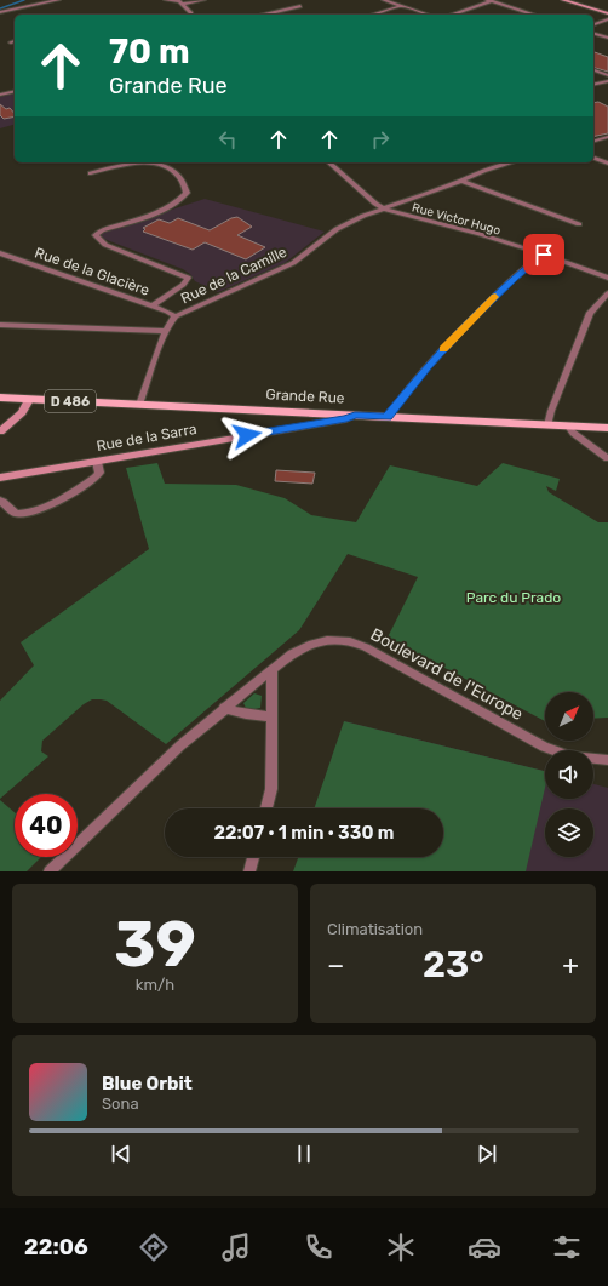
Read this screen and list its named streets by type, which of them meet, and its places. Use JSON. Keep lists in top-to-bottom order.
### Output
{
  "streets": {
    "main road": ["Grande Rue", "D 486"],
    "street": [
      "Rue Victor Hugo",
      "Rue de la Glacière",
      "Rue de la Camille",
      "Rue de la Sarra",
      "Boulevard de l'Europe"
    ]
  },
  "crossings": [
    ["Rue Victor Hugo", "Rue de la Camille"],
    ["Rue de la Glacière", "Rue de la Camille"],
    ["Rue de la Camille", "Grande Rue"],
    ["Grande Rue", "Rue de la Sarra"]
  ],
  "parks": ["Parc du Prado"],
  "north": "top right",
  "page": {
    "turn": ["70 m", "Grande Rue"],
    "limit": "40",
    "trip": "22:07 · 1 min · 330 m",
    "tile": [
      ["39", "km/h"],
      "Climatisation"
    ],
    "heat": ["−", "23°", "+"],
    "song": ["Blue Orbit", "Sona"],
    "tabs": "22:06"
  }
}
